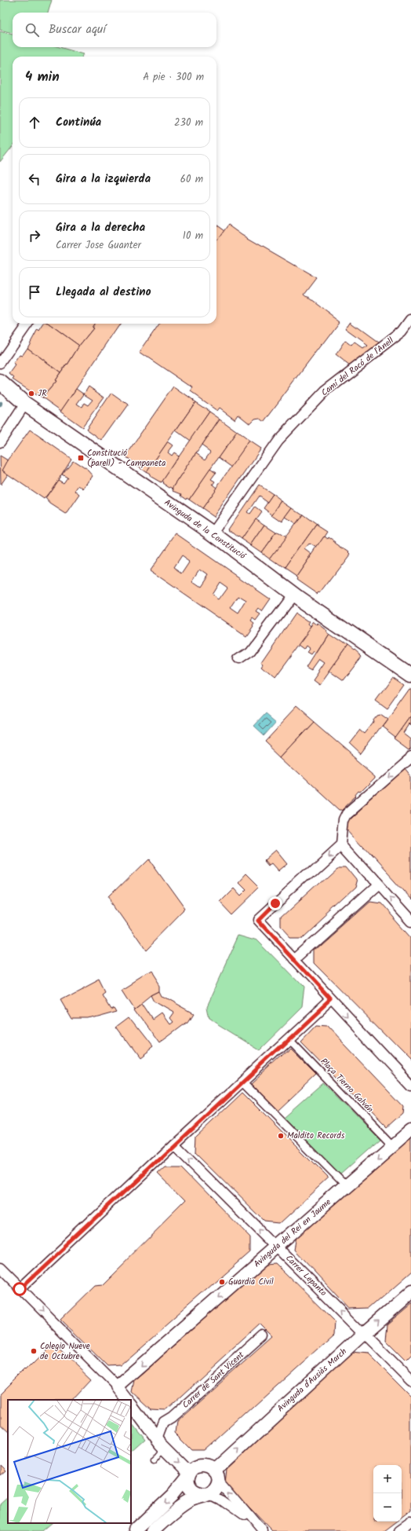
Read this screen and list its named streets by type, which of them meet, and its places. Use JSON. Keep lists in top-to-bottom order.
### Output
{
  "streets": {
    "main road": ["Avinguda de la Constitució"],
    "street": [
      "Camí del Racó de l'Anell",
      "Plaça Tierno Galván",
      "Avinguda del Rei en Jaume",
      "Carrer Lepanto",
      "Carrer de Sant Vicent",
      "Avinguda d'Ausiàs March"
    ]
  },
  "crossings": [
    ["Camí del Racó de l'Anell", "Avinguda de la Constitució"],
    ["Plaça Tierno Galván", "Avinguda del Rei en Jaume"],
    ["Avinguda del Rei en Jaume", "Carrer Lepanto"],
    ["Carrer Lepanto", "Avinguda d'Ausiàs March"]
  ],
  "one_way": ["Avinguda del Rei en Jaume", "Carrer Lepanto", "Avinguda d'Ausiàs March"],
  "places": {
    "other": [
      "JR",
      "Maldito Records",
      "Guardia Civil",
      "Colegio Nueve de Octubre"
    ],
    "transit": ["Constitució (parell) - Campaneta"]
  },
  "page": {
    "search": "Buscar aquí",
    "heading": ["4 min", "A pie · 300 m"],
    "list": [
      ["Continúa", "230 m"],
      ["Gira a la izquierda", "60 m"],
      ["Gira a la derecha", "Carrer Jose Guanter", "10 m"],
      "Llegada al destino"
    ],
    "map_buttons": ["+", "−"]
  }
}
